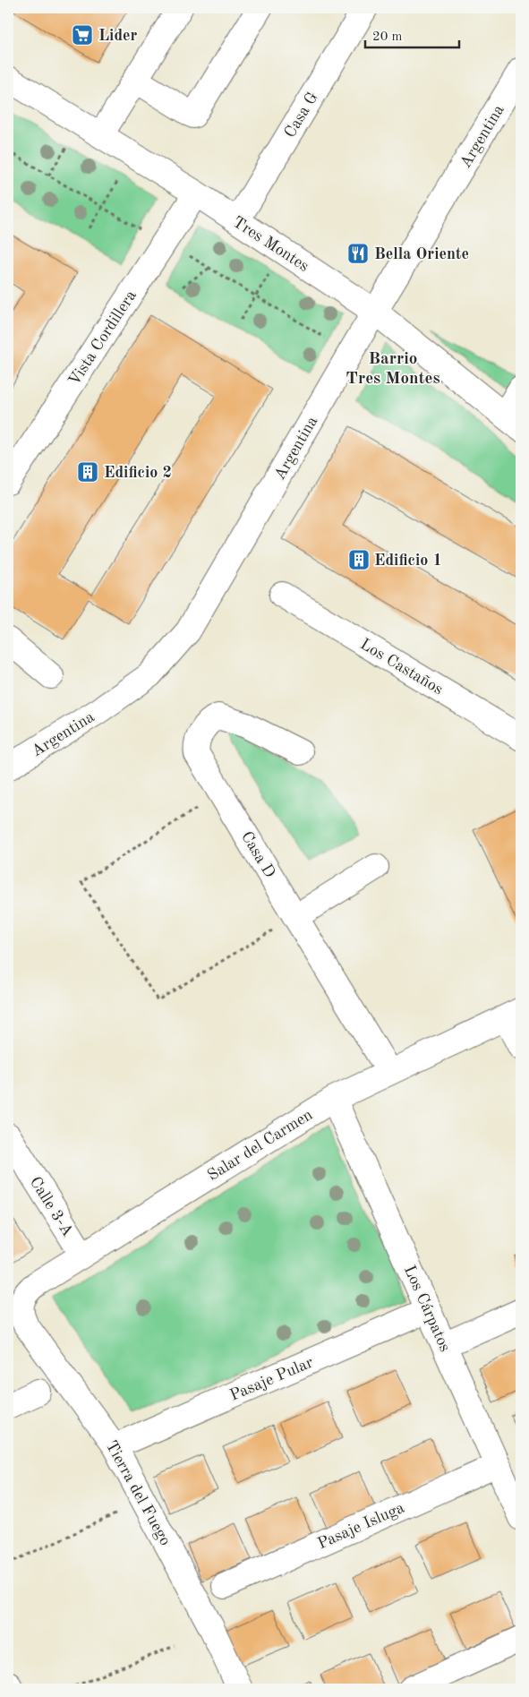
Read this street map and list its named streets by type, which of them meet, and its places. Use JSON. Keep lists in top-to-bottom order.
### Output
{
  "streets": {
    "street": [
      "Casa G",
      "Argentina",
      "Tres Montes",
      "Vista Cordillera",
      "Los Castaños",
      "Casa D",
      "Salar del Carmen",
      "Calle 3-A",
      "Los Cárpatos",
      "Pasaje Pular",
      "Tierra del Fuego",
      "Pasaje Isluga"
    ]
  },
  "crossings": [
    ["Casa G", "Tres Montes"],
    ["Argentina", "Tres Montes"],
    ["Tres Montes", "Vista Cordillera"],
    ["Casa D", "Salar del Carmen"],
    ["Salar del Carmen", "Calle 3-A"],
    ["Salar del Carmen", "Los Cárpatos"],
    ["Salar del Carmen", "Tierra del Fuego"],
    ["Los Cárpatos", "Pasaje Pular"],
    ["Los Cárpatos", "Pasaje Isluga"],
    ["Pasaje Pular", "Tierra del Fuego"]
  ],
  "districts": ["Barrio Tres Montes"],
  "places": {
    "supermarket": ["Lider"],
    "restaurant": ["Bella Oriente"],
    "building": ["Edificio 2", "Edificio 1"]
  },
  "scale_bar": "20 m"
}
